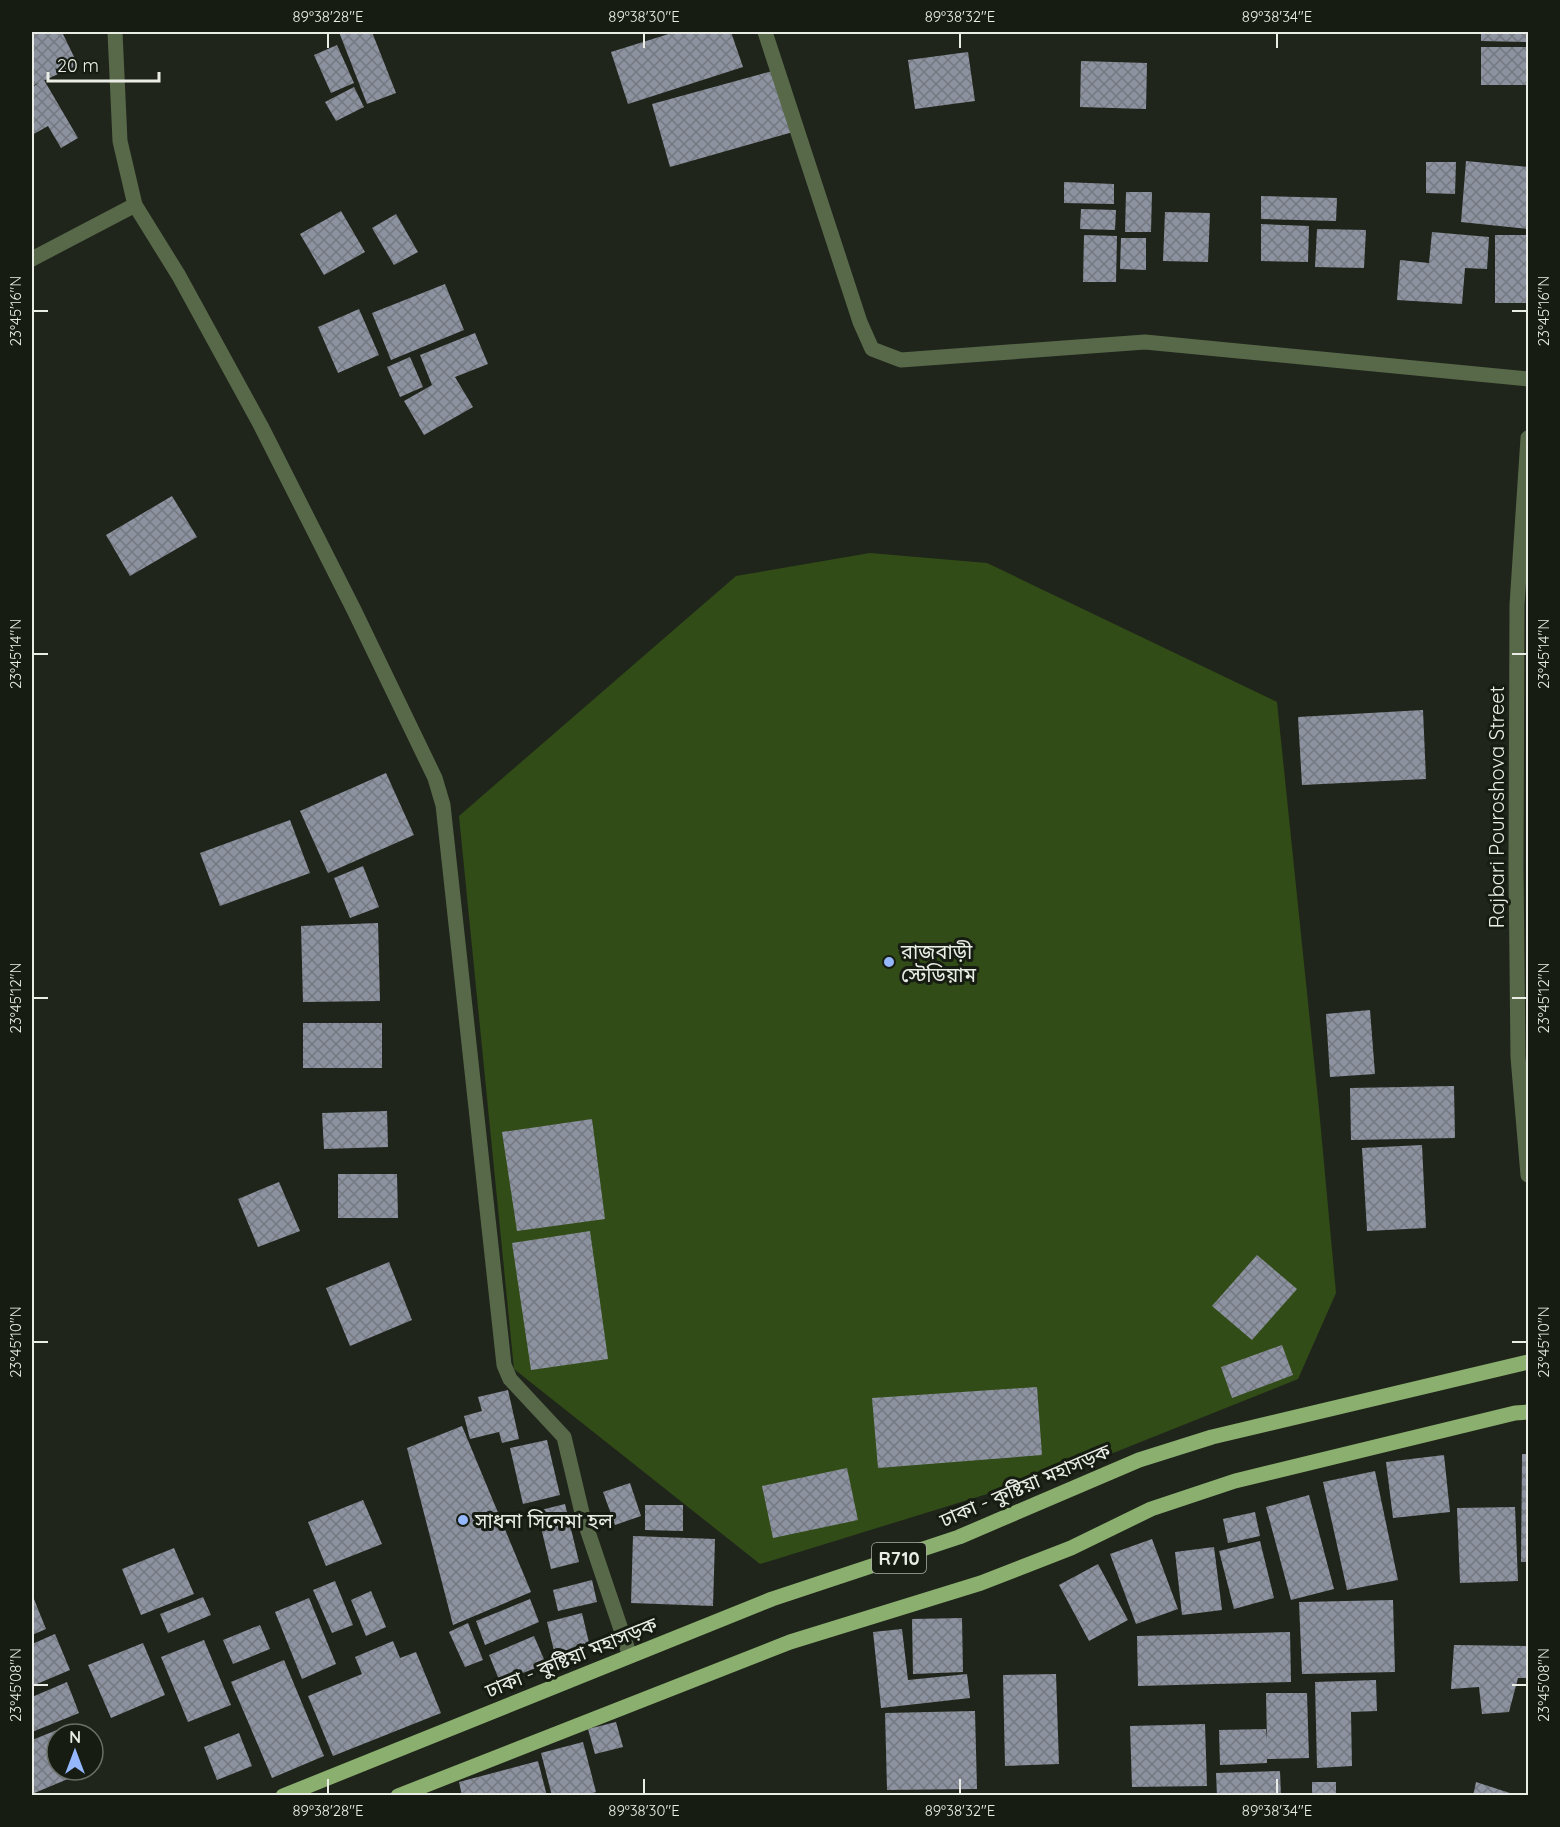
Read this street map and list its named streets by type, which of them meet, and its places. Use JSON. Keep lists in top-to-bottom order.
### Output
{
  "streets": {
    "main road": ["ঢাকা - কুষ্টিয়া মহাসড়ক", "R710"],
    "street": ["Rajbari Pouroshova Street"]
  },
  "places": ["রাজবাড়ী স্টেডিয়াম", "সাধনা সিনেমা হল"],
  "scale_bar": "20 m",
  "north": "top",
  "coordinates": [
    "89°38'28\"E",
    "89°38'30\"E",
    "89°38'32\"E",
    "89°38'34\"E",
    "23°45'16\"N",
    "23°45'14\"N",
    "23°45'12\"N",
    "23°45'10\"N",
    "23°45'08\"N"
  ]
}
